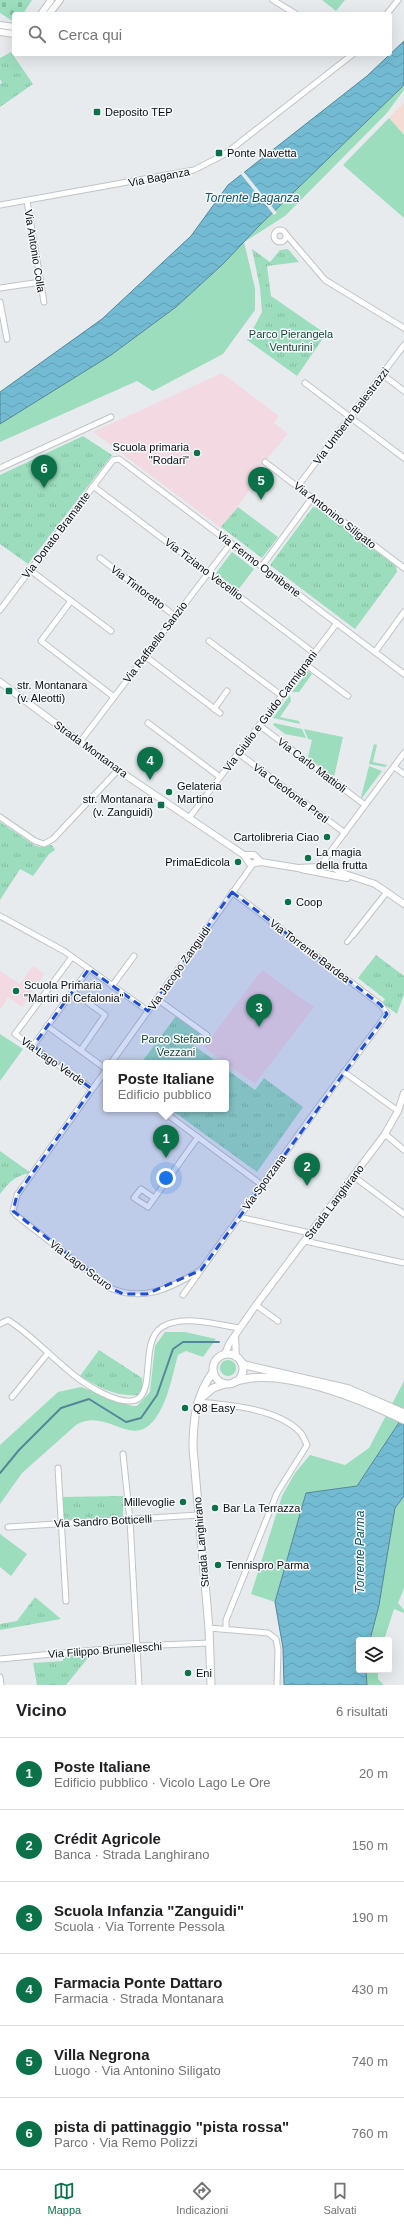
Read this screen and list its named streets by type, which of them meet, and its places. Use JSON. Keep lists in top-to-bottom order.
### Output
{
  "streets": {
    "main road": ["Strada Langhirano"],
    "street": [
      "Via Baganza",
      "Via Antonio Colla",
      "Via Umberto Balestrazzi",
      "Via Antonino Siligato",
      "Via Donato Bramante",
      "Via Fermo Ognibene",
      "Via Tiziano Vecellio",
      "Via Tintoretto",
      "Via Raffaello Sanzio",
      "Via Giulio e Guido Carmignani",
      "Strada Montanara",
      "Via Carlo Mattioli",
      "Via Cleofonte Preti",
      "Via Torrente Bardea",
      "Via Jacopo Zanguidi",
      "Via Lago Verde",
      "Via Sporzana",
      "Via Lago Scuro",
      "Via Sandro Botticelli",
      "Via Filippo Brunelleschi"
    ]
  },
  "crossings": [
    ["Via Baganza", "Via Antonio Colla"],
    ["Via Umberto Balestrazzi", "Via Antonino Siligato"],
    ["Via Donato Bramante", "Via Fermo Ognibene"],
    ["Via Donato Bramante", "Via Tiziano Vecellio"],
    ["Via Fermo Ognibene", "Via Raffaello Sanzio"],
    ["Via Fermo Ognibene", "Via Giulio e Guido Carmignani"],
    ["Via Tiziano Vecellio", "Via Raffaello Sanzio"],
    ["Via Tiziano Vecellio", "Via Giulio e Guido Carmignani"],
    ["Via Tintoretto", "Via Raffaello Sanzio"],
    ["Via Raffaello Sanzio", "Strada Montanara"],
    ["Via Giulio e Guido Carmignani", "Strada Montanara"],
    ["Via Giulio e Guido Carmignani", "Via Carlo Mattioli"],
    ["Via Giulio e Guido Carmignani", "Via Cleofonte Preti"],
    ["Strada Montanara", "Via Jacopo Zanguidi"],
    ["Via Torrente Bardea", "Via Jacopo Zanguidi"],
    ["Via Torrente Bardea", "Via Sporzana"],
    ["Via Lago Verde", "Via Lago Scuro"],
    ["Via Sporzana", "Via Lago Scuro"],
    ["Strada Langhirano", "Via Sandro Botticelli"],
    ["Strada Langhirano", "Via Filippo Brunelleschi"]
  ],
  "water": ["Torrente Baganza", "Torrente Parma"],
  "parks": ["Parco Pierangela Venturini", "Parco Stefano Vezzani"],
  "places": {
    "transit": [
      "Deposito TEP",
      "Ponte Navetta",
      "str. Montanara (v. Aleotti)",
      "str. Montanara (v. Zanguidi)"
    ],
    "other": [
      "Scuola primaria \"Rodari\"",
      "Gelateria Martino",
      "Cartolibreria Ciao",
      "La magia della frutta",
      "PrimaEdicola",
      "Coop",
      "Scuola Primaria \"Martiri di Cefalonia\"",
      "Q8 Easy",
      "Millevoglie",
      "Bar La Terrazza",
      "Tennispro Parma",
      "Eni"
    ]
  },
  "page": {
    "search": "Cerca qui",
    "pins": [
      "6",
      "5",
      "4",
      "3",
      "1",
      "2"
    ],
    "popup": ["Poste Italiane", "Edificio pubblico"],
    "heading": ["Vicino", "6 risultati"],
    "list": [
      {
        "mark": "1",
        "name": "Poste Italiane",
        "note": "Edificio pubblico · Vicolo Lago Le Ore",
        "value": "20 m"
      },
      {
        "mark": "2",
        "name": "Crédit Agricole",
        "note": "Banca · Strada Langhirano",
        "value": "150 m"
      },
      {
        "mark": "3",
        "name": "Scuola Infanzia \"Zanguidi\"",
        "note": "Scuola · Via Torrente Pessola",
        "value": "190 m"
      },
      {
        "mark": "4",
        "name": "Farmacia Ponte Dattaro",
        "note": "Farmacia · Strada Montanara",
        "value": "430 m"
      },
      {
        "mark": "5",
        "name": "Villa Negrona",
        "note": "Luogo · Via Antonino Siligato",
        "value": "740 m"
      },
      {
        "mark": "6",
        "name": "pista di pattinaggio \"pista rossa\"",
        "note": "Parco · Via Remo Polizzi",
        "value": "760 m"
      }
    ],
    "nav": ["Mappa", "Indicazioni", "Salvati"]
  }
}
